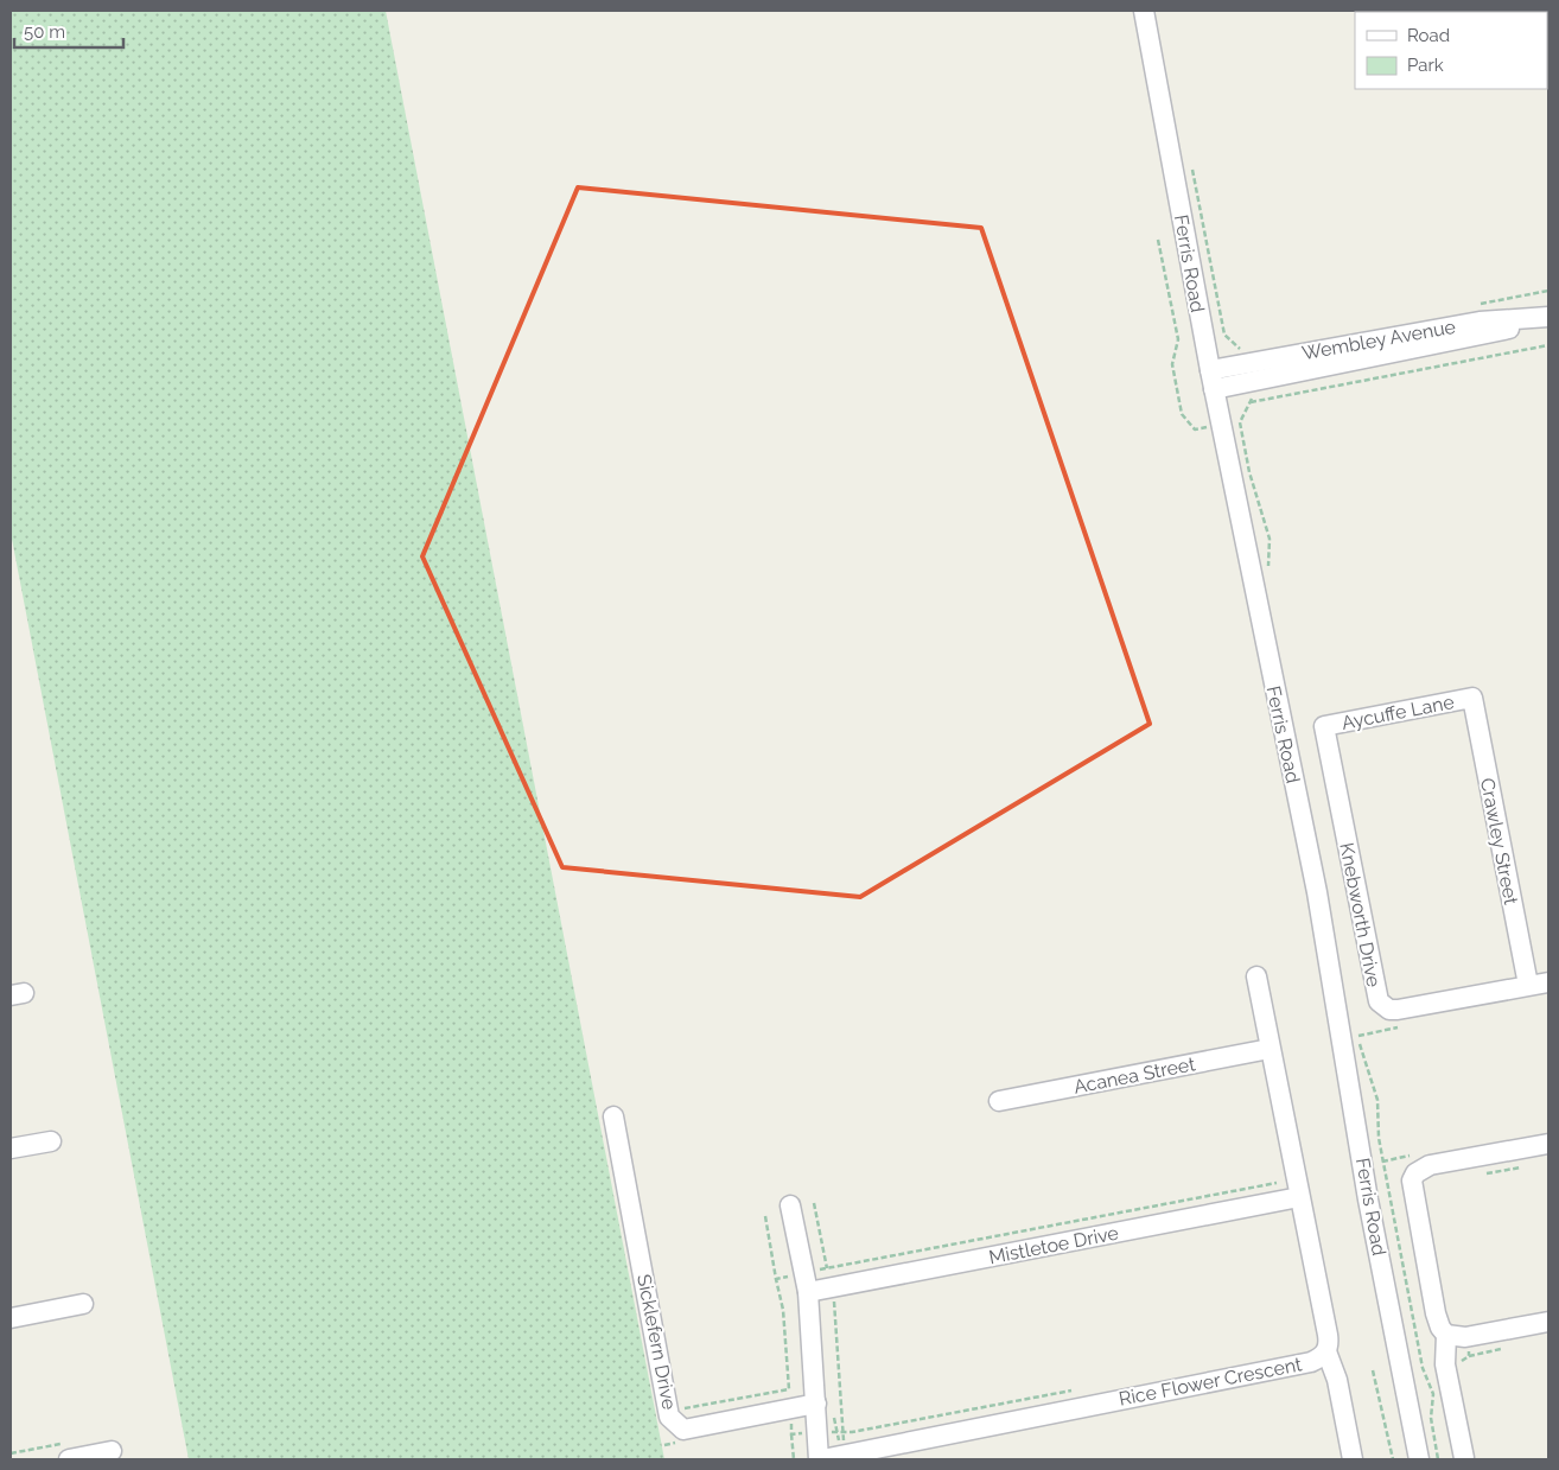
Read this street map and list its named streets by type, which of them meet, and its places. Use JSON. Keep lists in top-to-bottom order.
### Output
{
  "streets": {
    "street": [
      "Ferris Road",
      "Wembley Avenue",
      "Aycuffe Lane",
      "Crawley Street",
      "Knebworth Drive",
      "Acanea Street",
      "Mistletoe Drive",
      "Sicklefern Drive",
      "Rice Flower Crescent"
    ]
  },
  "crossings": [
    ["Ferris Road", "Wembley Avenue"],
    ["Aycuffe Lane", "Crawley Street"],
    ["Aycuffe Lane", "Knebworth Drive"],
    ["Crawley Street", "Knebworth Drive"],
    ["Acanea Street", "Rice Flower Crescent"],
    ["Mistletoe Drive", "Rice Flower Crescent"]
  ],
  "legend": ["Road", "Park"],
  "scale_bar": "50 m"
}
